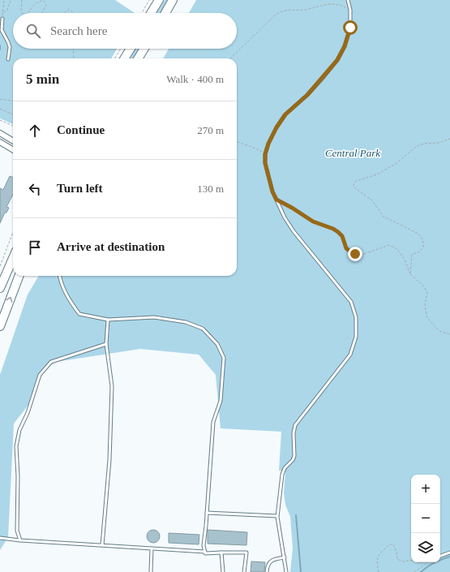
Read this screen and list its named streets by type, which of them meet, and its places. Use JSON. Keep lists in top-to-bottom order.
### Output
{
  "parks": ["Central Park"],
  "page": {
    "search": "Search here",
    "heading": ["5 min", "Walk · 400 m"],
    "list": [
      ["Continue", "270 m"],
      ["Turn left", "130 m"],
      "Arrive at destination"
    ],
    "map_buttons": ["+", "−"]
  }
}
